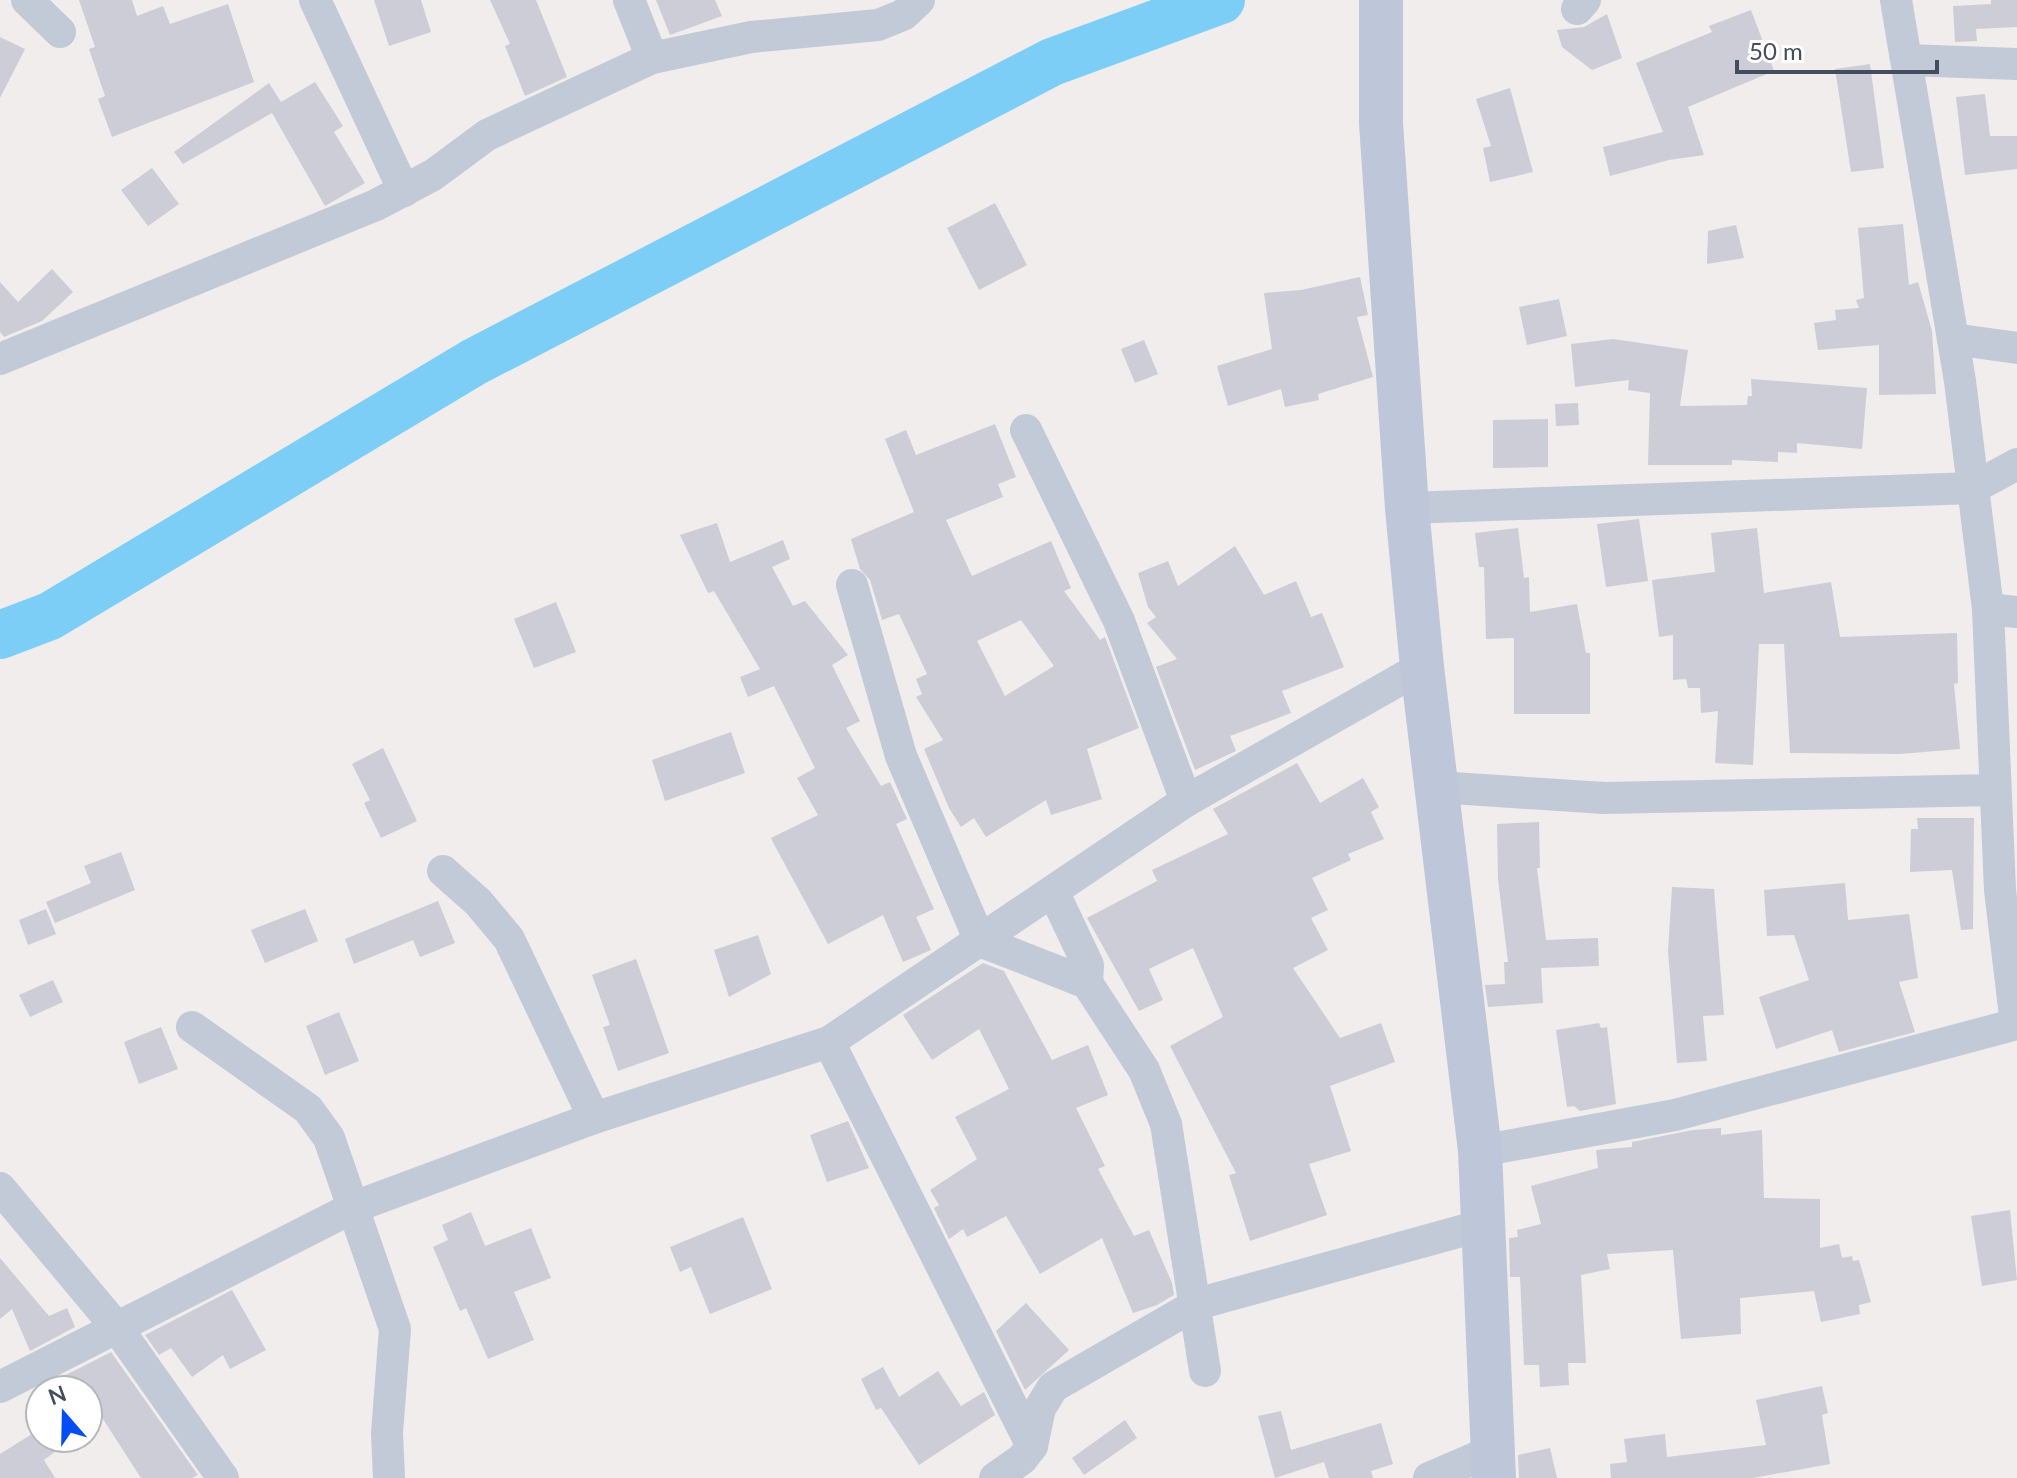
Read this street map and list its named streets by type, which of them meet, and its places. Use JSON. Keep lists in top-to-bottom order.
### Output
{
  "scale_bar": "50 m",
  "north": "top"
}
